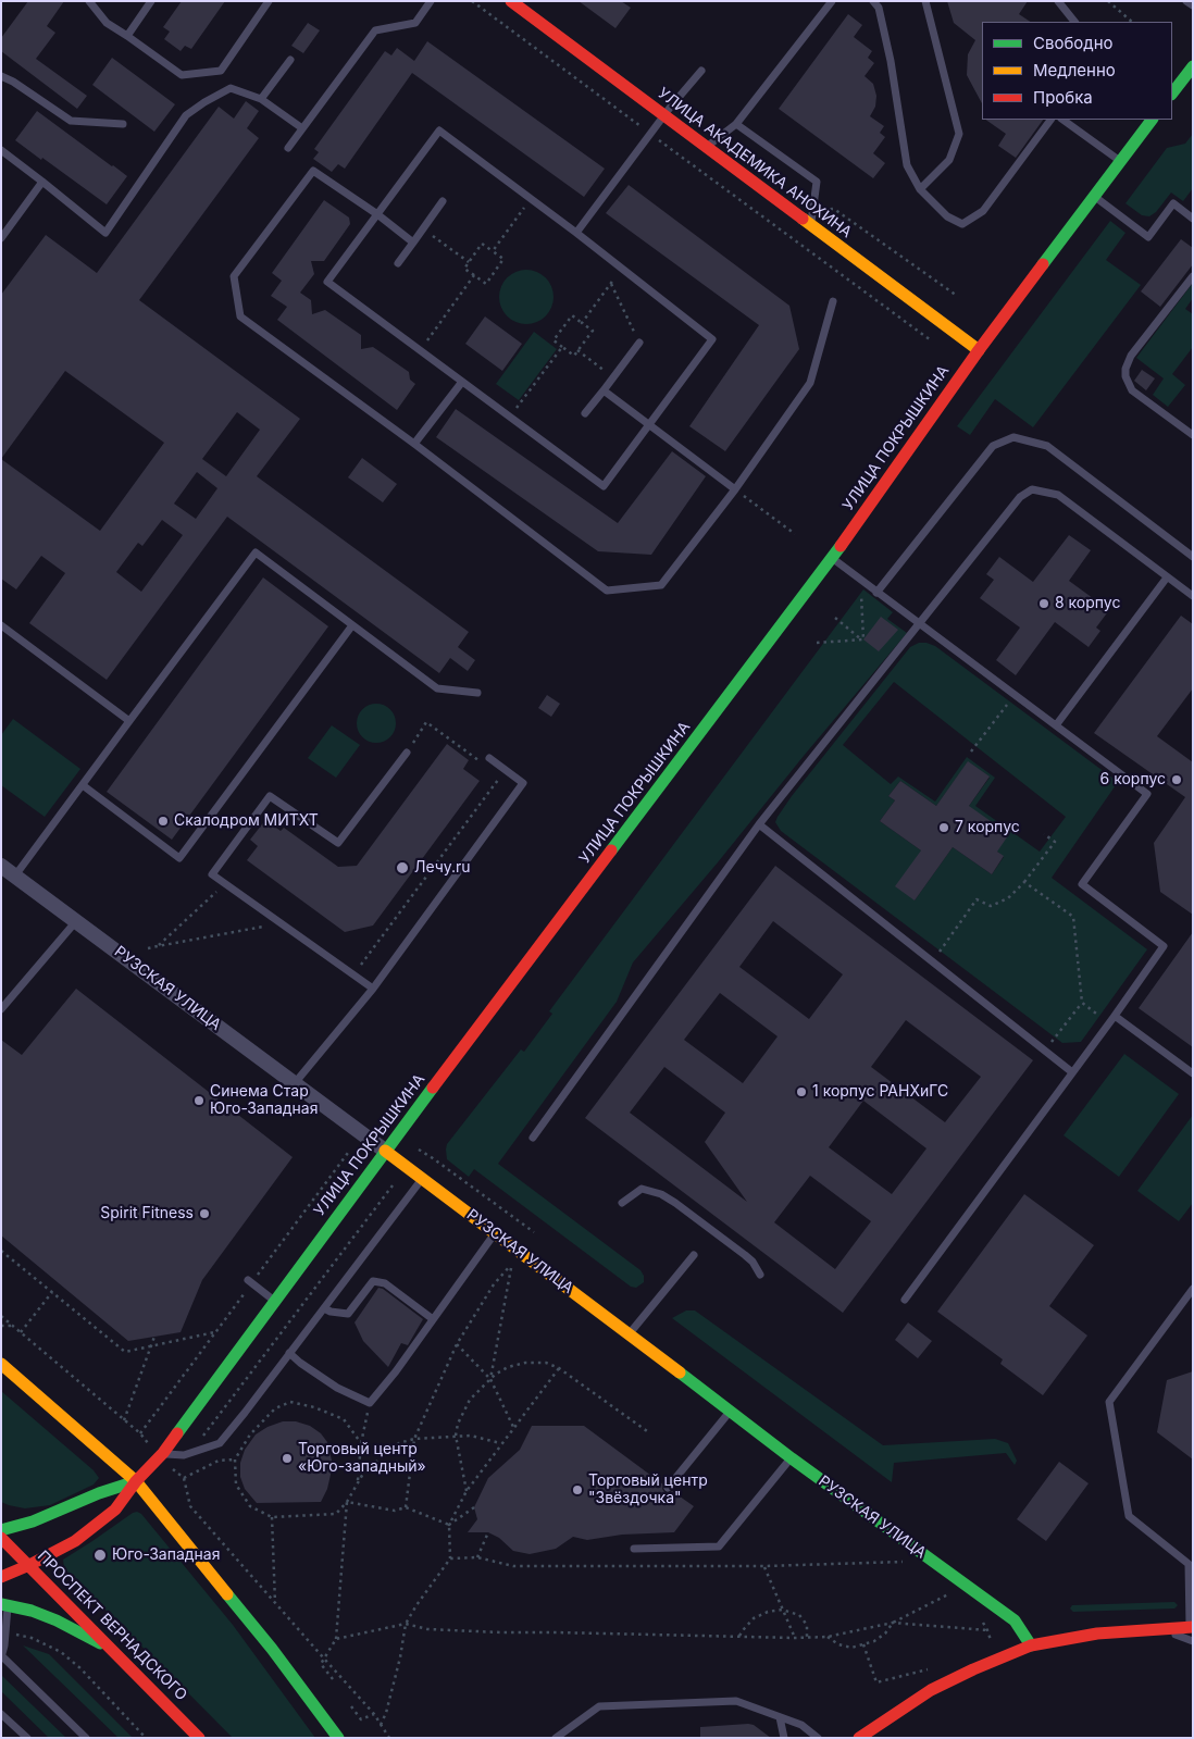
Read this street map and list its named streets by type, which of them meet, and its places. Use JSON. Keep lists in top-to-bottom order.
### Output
{
  "streets": {
    "main road": [
      "УЛИЦА АКАДЕМИКА АНОХИНА",
      "УЛИЦА ПОКРЫШКИНА",
      "РУЗСКАЯ УЛИЦА",
      "ПРОСПЕКТ ВЕРНАДСКОГО"
    ]
  },
  "crossings": [
    ["УЛИЦА АКАДЕМИКА АНОХИНА", "УЛИЦА ПОКРЫШКИНА"],
    ["УЛИЦА ПОКРЫШКИНА", "РУЗСКАЯ УЛИЦА"],
    ["УЛИЦА ПОКРЫШКИНА", "ПРОСПЕКТ ВЕРНАДСКОГО"]
  ],
  "places": [
    "8 корпус",
    "6 корпус",
    "Скалодром МИТХТ",
    "7 корпус",
    "Лечу.ru",
    "1 корпус РАНХиГС",
    "Синема Стар Юго-Западная",
    "Spirit Fitness",
    "Торговый центр «Юго-западный»",
    "Торговый центр \"Звёздочка\"",
    "Юго-Западная"
  ],
  "legend": ["Свободно", "Медленно", "Пробка"]
}
